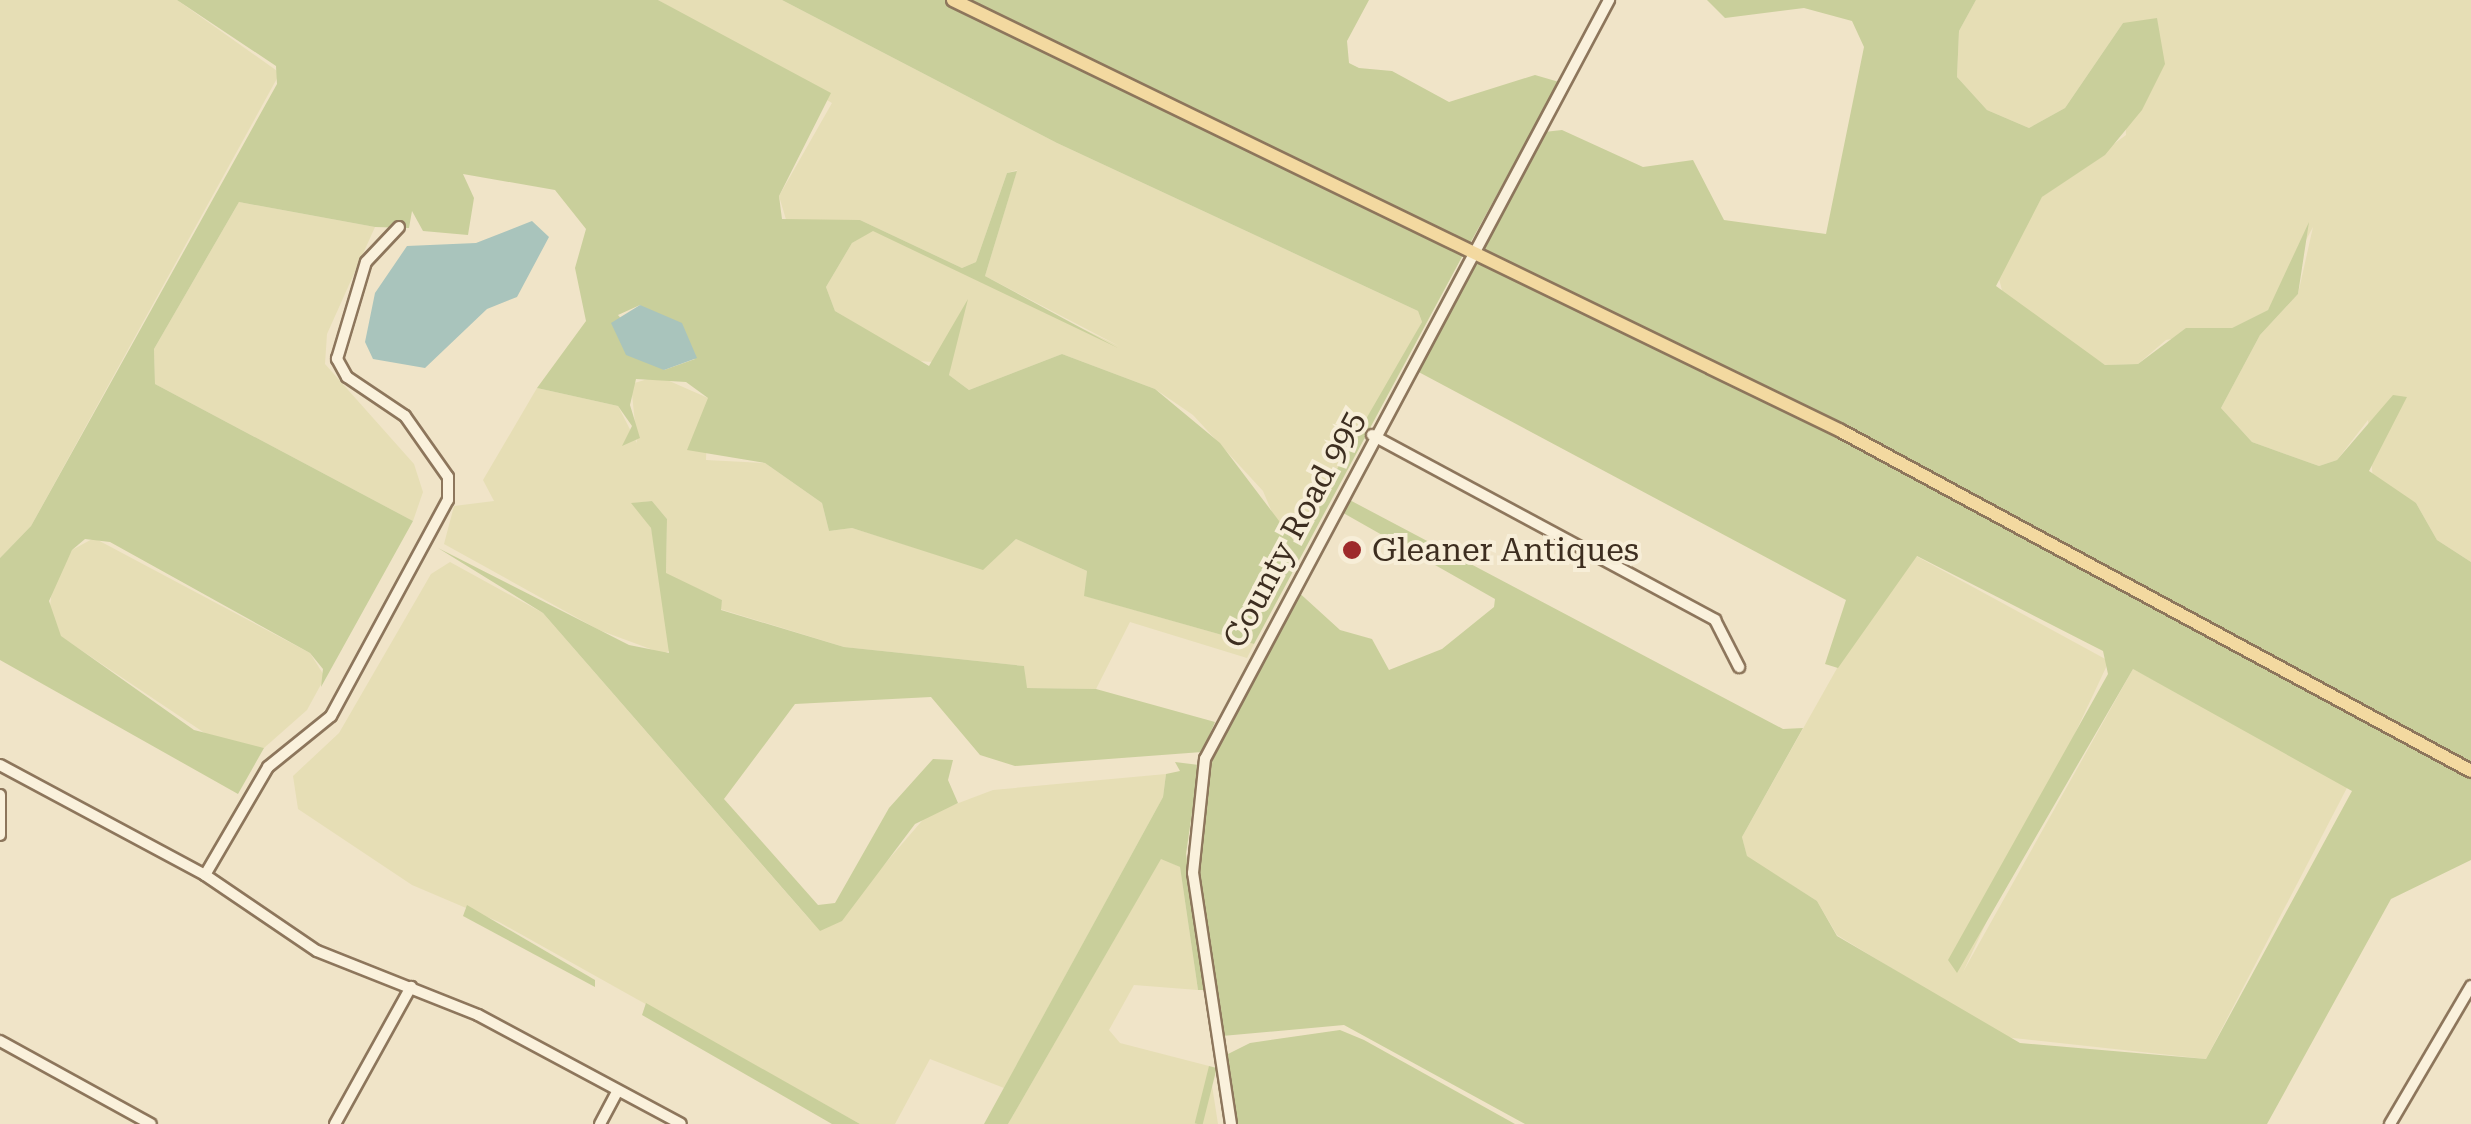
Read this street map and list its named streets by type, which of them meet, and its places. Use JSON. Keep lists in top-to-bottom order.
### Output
{
  "streets": {
    "street": ["County Road 995"]
  },
  "places": ["Gleaner Antiques"]
}
